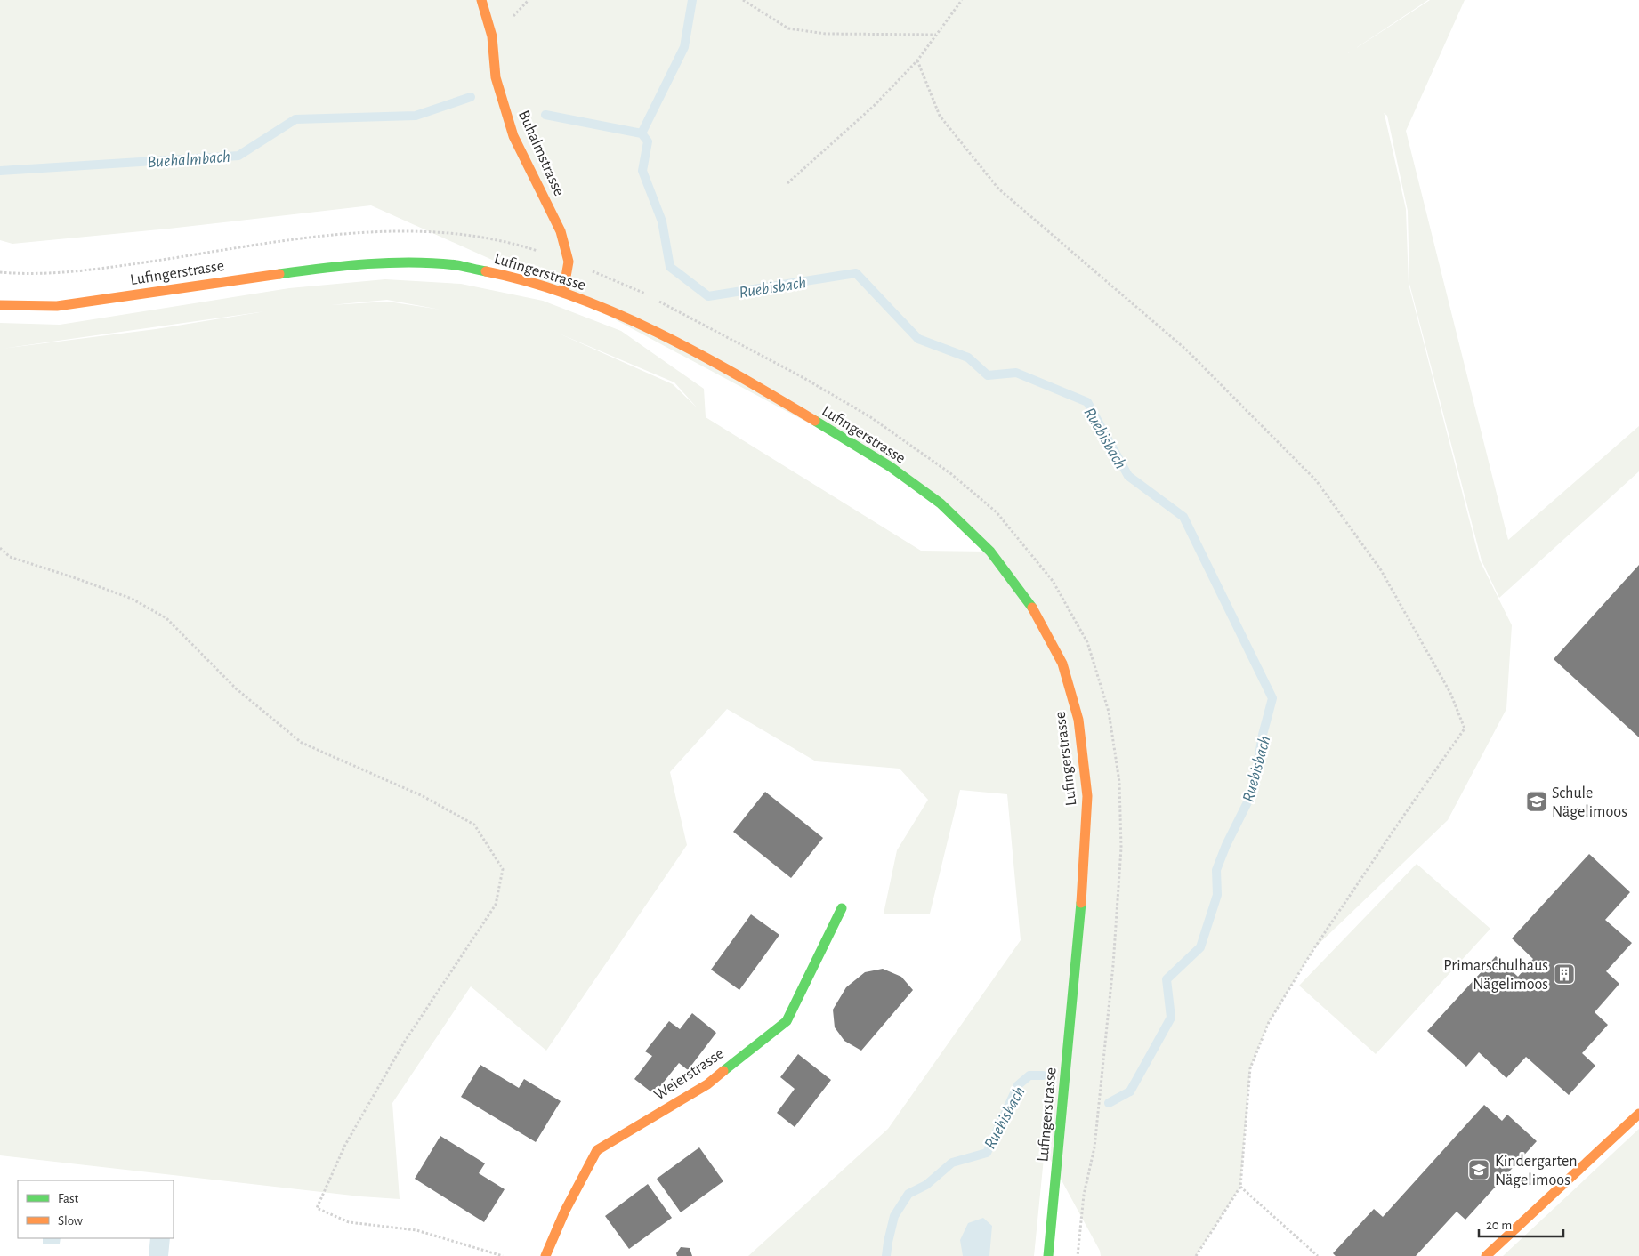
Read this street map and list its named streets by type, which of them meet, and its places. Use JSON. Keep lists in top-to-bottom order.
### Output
{
  "streets": {
    "main road": ["Buhalmstrasse", "Lufingerstrasse", "Weierstrasse"]
  },
  "crossings": [
    ["Buhalmstrasse", "Lufingerstrasse"]
  ],
  "water": ["Buehalmbach", "Ruebisbach"],
  "places": {
    "school or university": ["Schule Nägelimoos", "Kindergarten Nägelimoos"],
    "building": ["Primarschulhaus Nägelimoos"]
  },
  "legend": ["Fast", "Slow"],
  "scale_bar": "20 m"
}
